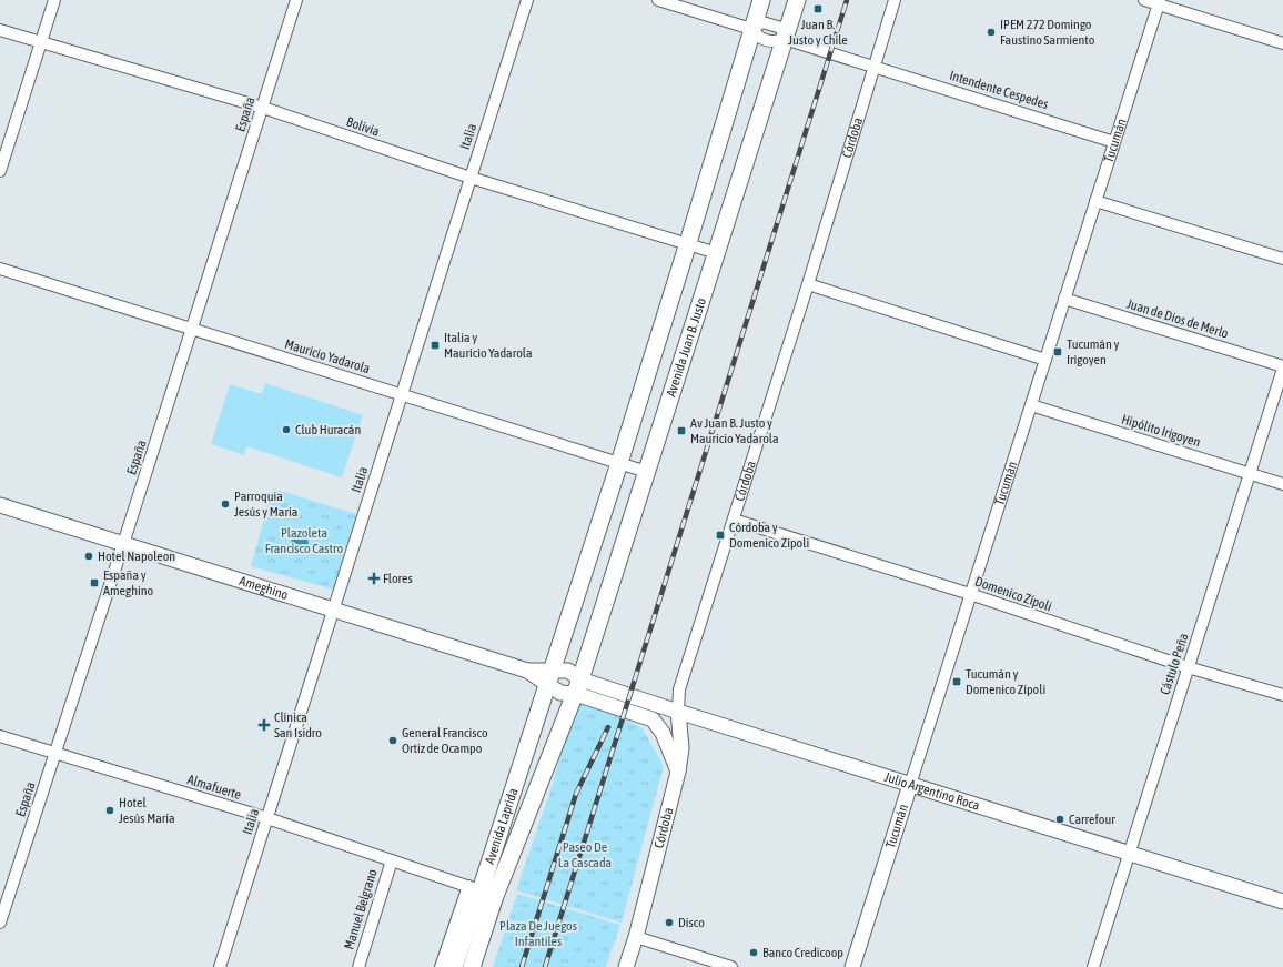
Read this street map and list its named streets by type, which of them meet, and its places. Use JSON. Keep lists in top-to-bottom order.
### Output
{
  "streets": {
    "main road": ["Avenida Juan B. Justo", "Avenida Laprida"],
    "street": [
      "Intendente Cespedes",
      "España",
      "Bolivia",
      "Italia",
      "Córdoba",
      "Tucumán",
      "Juan de Dios de Merlo",
      "Mauricio Yadarola",
      "Hipólito Irigoyen",
      "Ameghino",
      "Domenico Zípoli",
      "Cástulo Peña",
      "Almafuerte",
      "Julio Argentino Roca",
      "Manuel Belgrano"
    ]
  },
  "crossings": [
    ["Intendente Cespedes", "Córdoba"],
    ["Intendente Cespedes", "Tucumán"],
    ["Intendente Cespedes", "Avenida Juan B. Justo"],
    ["España", "Bolivia"],
    ["España", "Mauricio Yadarola"],
    ["España", "Ameghino"],
    ["España", "Almafuerte"],
    ["Bolivia", "Italia"],
    ["Bolivia", "Avenida Juan B. Justo"],
    ["Italia", "Mauricio Yadarola"],
    ["Italia", "Ameghino"],
    ["Italia", "Almafuerte"],
    ["Córdoba", "Domenico Zípoli"],
    ["Córdoba", "Julio Argentino Roca"],
    ["Tucumán", "Juan de Dios de Merlo"],
    ["Tucumán", "Hipólito Irigoyen"],
    ["Tucumán", "Domenico Zípoli"],
    ["Tucumán", "Julio Argentino Roca"],
    ["Juan de Dios de Merlo", "Cástulo Peña"],
    ["Avenida Juan B. Justo", "Mauricio Yadarola"],
    ["Avenida Juan B. Justo", "Ameghino"],
    ["Avenida Juan B. Justo", "Julio Argentino Roca"],
    ["Avenida Juan B. Justo", "Avenida Laprida"],
    ["Hipólito Irigoyen", "Cástulo Peña"],
    ["Ameghino", "Julio Argentino Roca"],
    ["Ameghino", "Avenida Laprida"],
    ["Domenico Zípoli", "Cástulo Peña"],
    ["Cástulo Peña", "Julio Argentino Roca"],
    ["Almafuerte", "Avenida Laprida"],
    ["Almafuerte", "Manuel Belgrano"],
    ["Julio Argentino Roca", "Avenida Laprida"]
  ],
  "parks": ["Plazoleta Francisco Castro", "Paseo De La Cascada", "Plaza De Juegos Infantiles"],
  "places": {
    "transit": [
      "Juan B. Justo y Chile",
      "Italia y Mauricio Yadarola",
      "Tucumán y Irigoyen",
      "Av Juan B. Justo y Mauricio Yadarola",
      "Córdoba y Domenico Zípoli",
      "España y Ameghino",
      "Tucumán y Domenico Zípoli"
    ],
    "other": [
      "IPEM 272 Domingo Faustino Sarmiento",
      "Club Huracán",
      "Parroquia Jesús y María",
      "Hotel Napoleon",
      "General Francisco Ortiz de Ocampo",
      "Hotel Jesús María",
      "Carrefour",
      "Disco",
      "Banco Credicoop"
    ],
    "health": ["Flores", "Clínica San Isidro"]
  }
}
